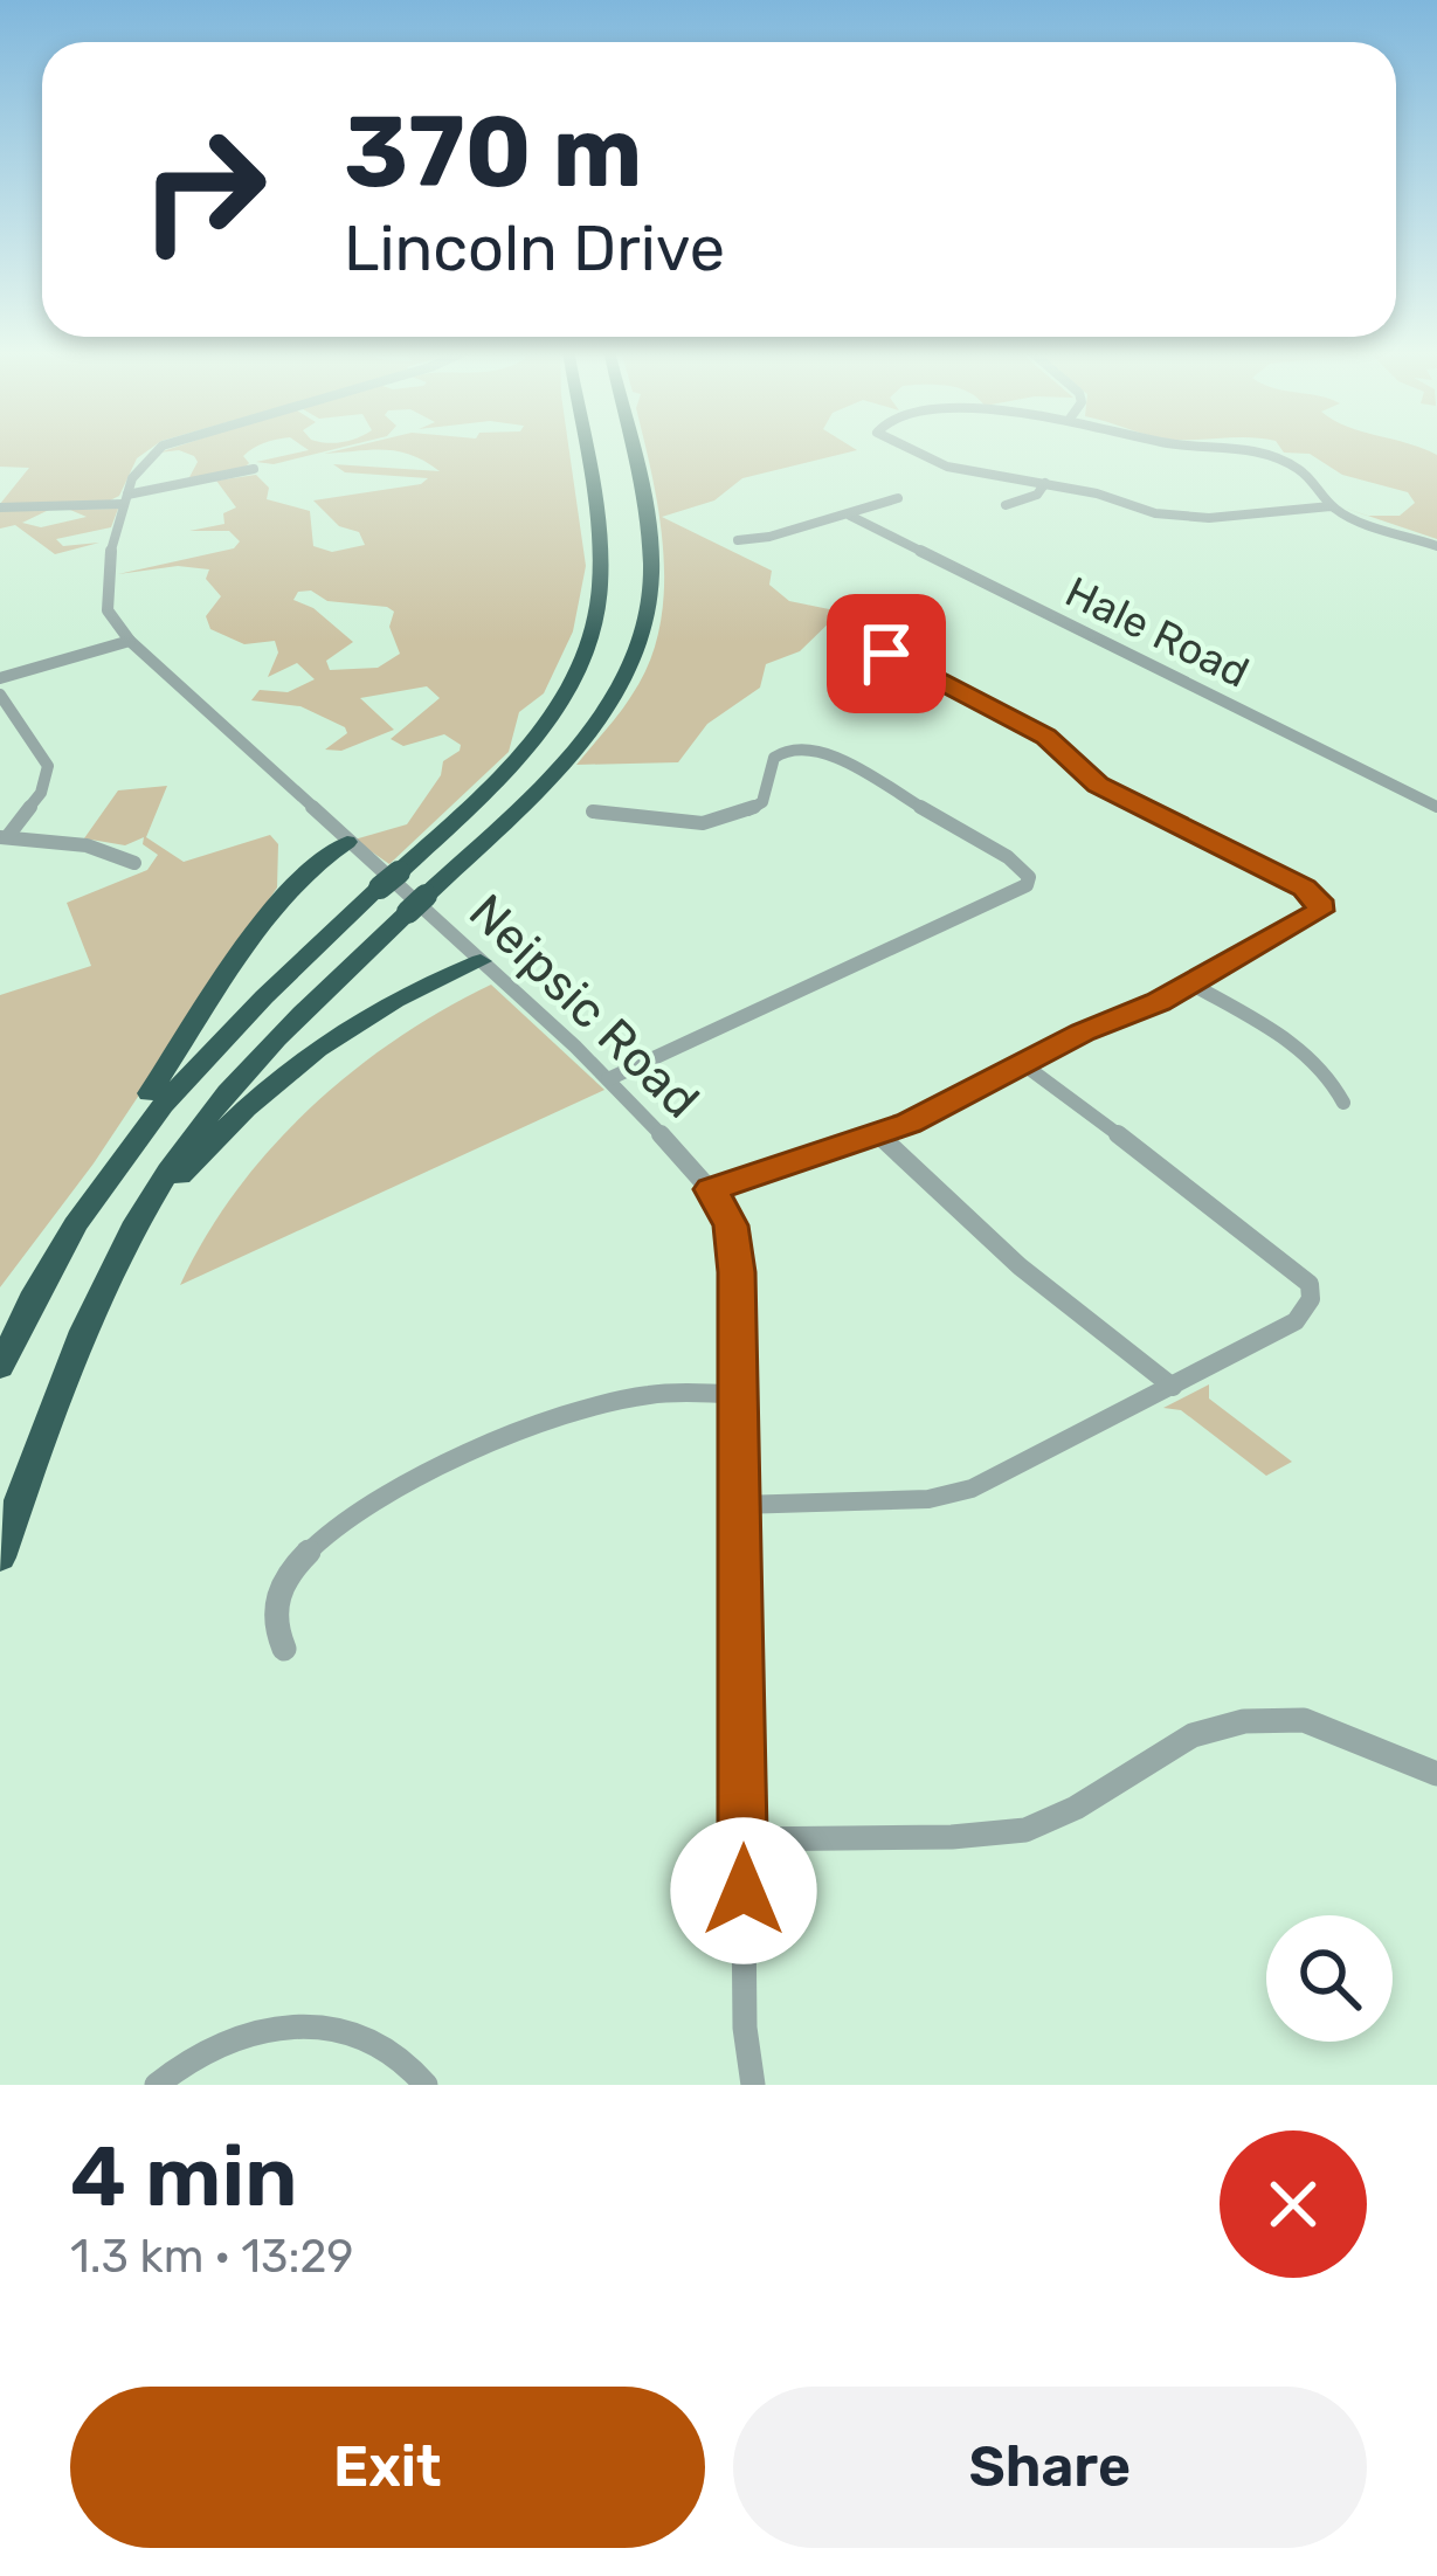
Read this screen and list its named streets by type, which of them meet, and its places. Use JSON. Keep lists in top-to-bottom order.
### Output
{
  "streets": {
    "street": ["Hale Road", "Neipsic Road"]
  },
  "page": {
    "turn": ["370 m", "Lincoln Drive"],
    "heading": ["4 min", "1.3 km · 13:29"],
    "buttons": ["Exit", "Share"]
  }
}
